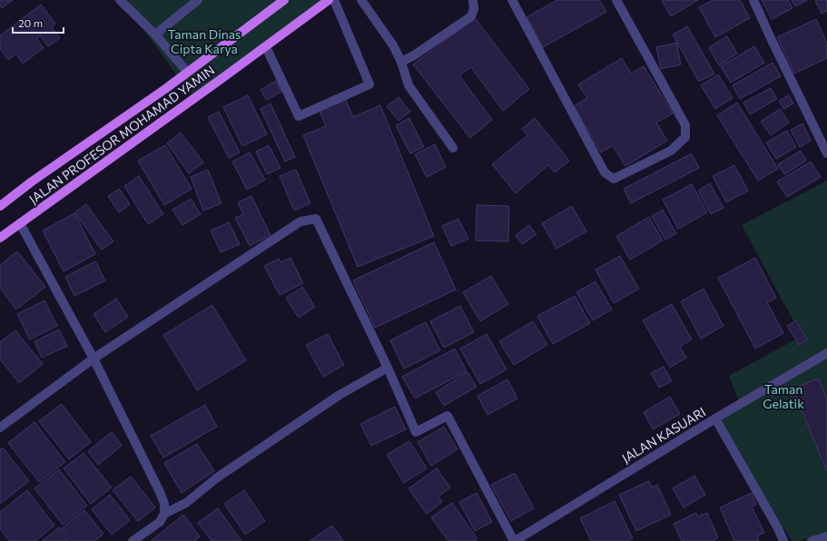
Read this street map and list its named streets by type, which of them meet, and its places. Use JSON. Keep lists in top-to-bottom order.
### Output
{
  "streets": {
    "main road": ["JALAN PROFESOR MOHAMAD YAMIN"],
    "street": ["JALAN KASUARI"]
  },
  "parks": ["Taman Dinas Cipta Karya", "Taman Gelatik"],
  "scale_bar": "20 m"
}
